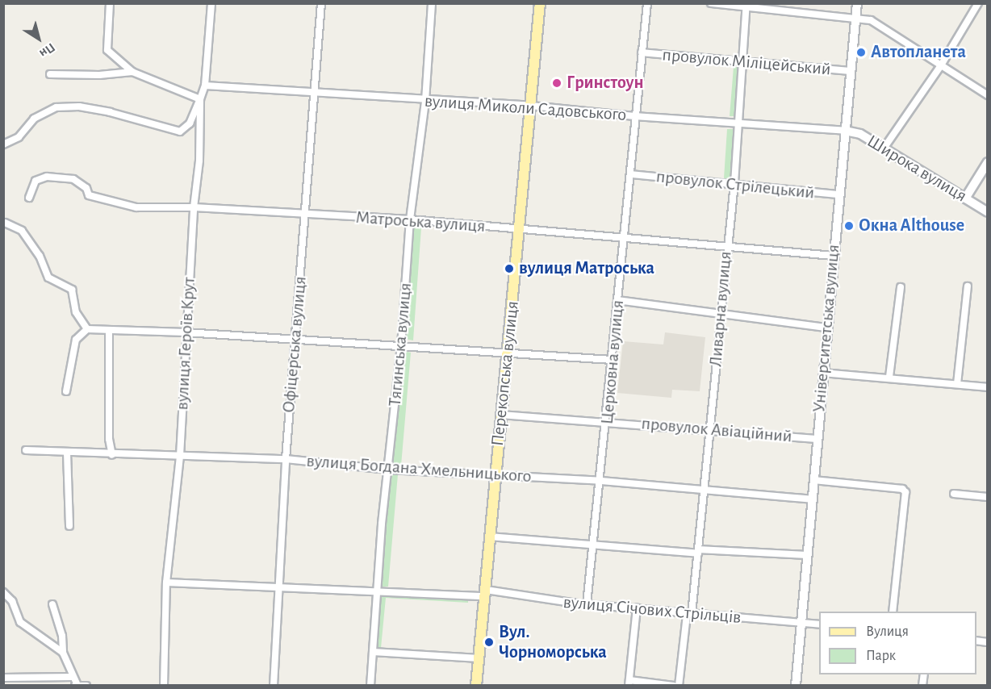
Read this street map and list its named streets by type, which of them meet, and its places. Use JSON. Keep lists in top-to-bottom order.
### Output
{
  "streets": {
    "main road": ["Перекопська вулиця"],
    "street": [
      "провулок Міліцейський",
      "вулиця Миколи Садовського",
      "Широка вулиця",
      "провулок Стрілецький",
      "Матроська вулиця",
      "Ливарна вулиця",
      "Університетська вулиця",
      "вулиця Героїв Крут",
      "Офіцерська вулиця",
      "Тягинська вулиця",
      "Церковна вулиця",
      "провулок Авіаційний",
      "вулиця Богдана Хмельницького",
      "вулиця Січових Стрільців"
    ]
  },
  "crossings": [
    ["провулок Міліцейський", "Ливарна вулиця"],
    ["провулок Міліцейський", "Університетська вулиця"],
    ["провулок Міліцейський", "Церковна вулиця"],
    ["вулиця Миколи Садовського", "Широка вулиця"],
    ["вулиця Миколи Садовського", "Ливарна вулиця"],
    ["вулиця Миколи Садовського", "Університетська вулиця"],
    ["вулиця Миколи Садовського", "вулиця Героїв Крут"],
    ["вулиця Миколи Садовського", "Офіцерська вулиця"],
    ["вулиця Миколи Садовського", "Тягинська вулиця"],
    ["вулиця Миколи Садовського", "Церковна вулиця"],
    ["вулиця Миколи Садовського", "Перекопська вулиця"],
    ["Широка вулиця", "Університетська вулиця"],
    ["провулок Стрілецький", "Ливарна вулиця"],
    ["провулок Стрілецький", "Університетська вулиця"],
    ["провулок Стрілецький", "Церковна вулиця"],
    ["Матроська вулиця", "Ливарна вулиця"],
    ["Матроська вулиця", "Університетська вулиця"],
    ["Матроська вулиця", "вулиця Героїв Крут"],
    ["Матроська вулиця", "Офіцерська вулиця"],
    ["Матроська вулиця", "Тягинська вулиця"],
    ["Матроська вулиця", "Церковна вулиця"],
    ["Матроська вулиця", "Перекопська вулиця"],
    ["Ливарна вулиця", "провулок Авіаційний"],
    ["Ливарна вулиця", "вулиця Богдана Хмельницького"],
    ["Ливарна вулиця", "вулиця Січових Стрільців"],
    ["Університетська вулиця", "провулок Авіаційний"],
    ["Університетська вулиця", "вулиця Богдана Хмельницького"],
    ["Університетська вулиця", "вулиця Січових Стрільців"],
    ["вулиця Героїв Крут", "вулиця Богдана Хмельницького"],
    ["вулиця Героїв Крут", "вулиця Січових Стрільців"],
    ["Офіцерська вулиця", "вулиця Богдана Хмельницького"],
    ["Офіцерська вулиця", "вулиця Січових Стрільців"],
    ["Тягинська вулиця", "вулиця Богдана Хмельницького"],
    ["Тягинська вулиця", "вулиця Січових Стрільців"],
    ["Церковна вулиця", "провулок Авіаційний"],
    ["Церковна вулиця", "вулиця Богдана Хмельницького"],
    ["Церковна вулиця", "вулиця Січових Стрільців"],
    ["Перекопська вулиця", "провулок Авіаційний"],
    ["Перекопська вулиця", "вулиця Богдана Хмельницького"],
    ["Перекопська вулиця", "вулиця Січових Стрільців"]
  ],
  "places": [
    "Автопланета",
    "Гринстоун",
    "Окна Althouse",
    "вулиця Матроська",
    "Вул. Чорноморська"
  ],
  "legend": ["Вулиця", "Парк"],
  "north": "bottom right"
}
